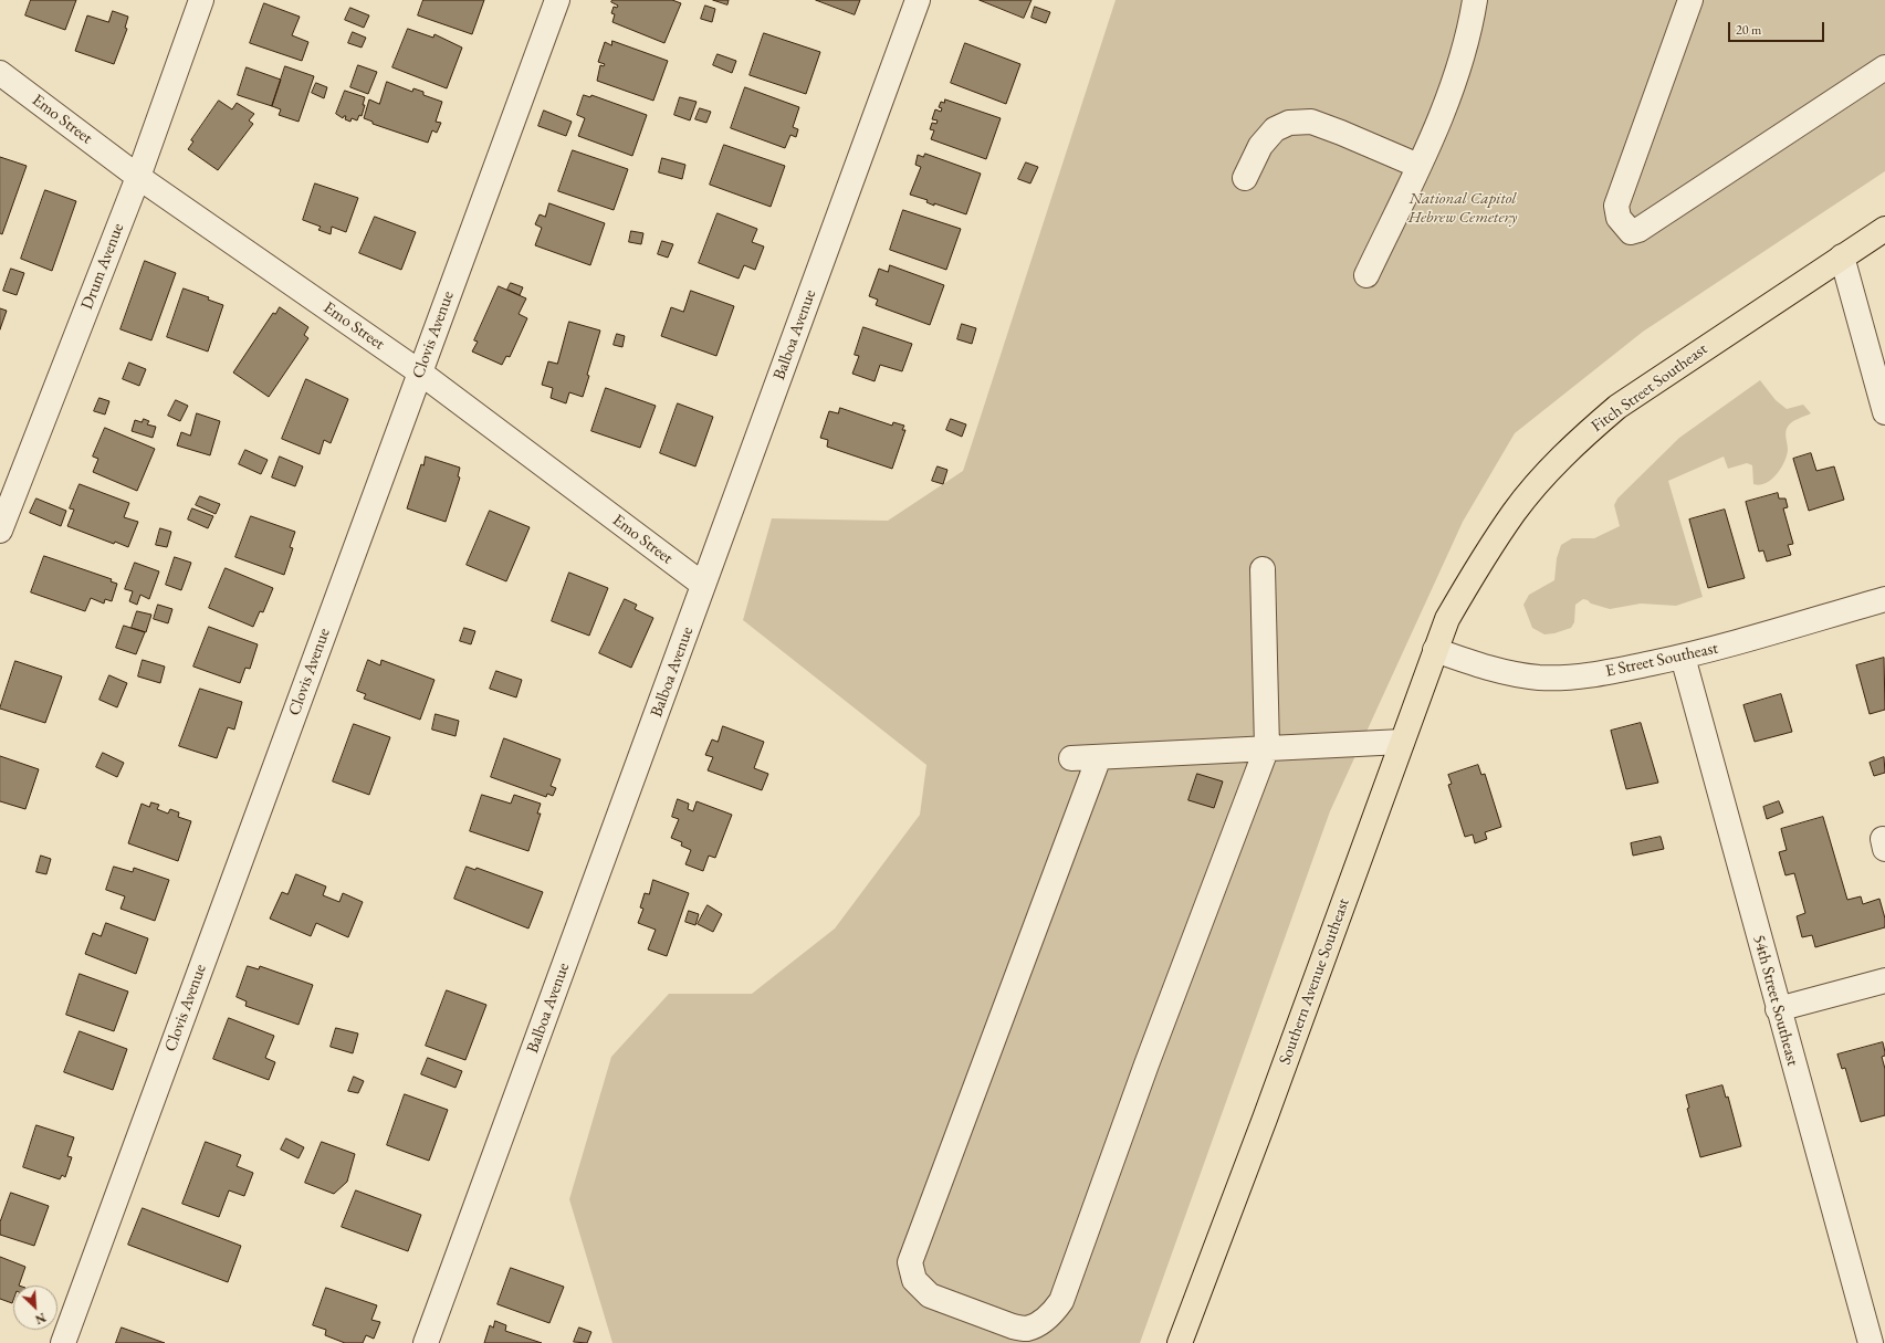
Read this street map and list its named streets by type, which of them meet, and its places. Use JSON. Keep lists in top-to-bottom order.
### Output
{
  "streets": {
    "main road": ["Fitch Street Southeast", "Southern Avenue Southeast"],
    "street": [
      "Emo Street",
      "Drum Avenue",
      "Clovis Avenue",
      "Balboa Avenue",
      "E Street Southeast",
      "54th Street Southeast"
    ]
  },
  "crossings": [
    ["Emo Street", "Drum Avenue"],
    ["Emo Street", "Clovis Avenue"],
    ["Emo Street", "Balboa Avenue"],
    ["Fitch Street Southeast", "Southern Avenue Southeast"],
    ["E Street Southeast", "Southern Avenue Southeast"],
    ["E Street Southeast", "54th Street Southeast"]
  ],
  "parks": ["National Capitol Hebrew Cemetery"],
  "scale_bar": "20 m",
  "north": "bottom right"
}
